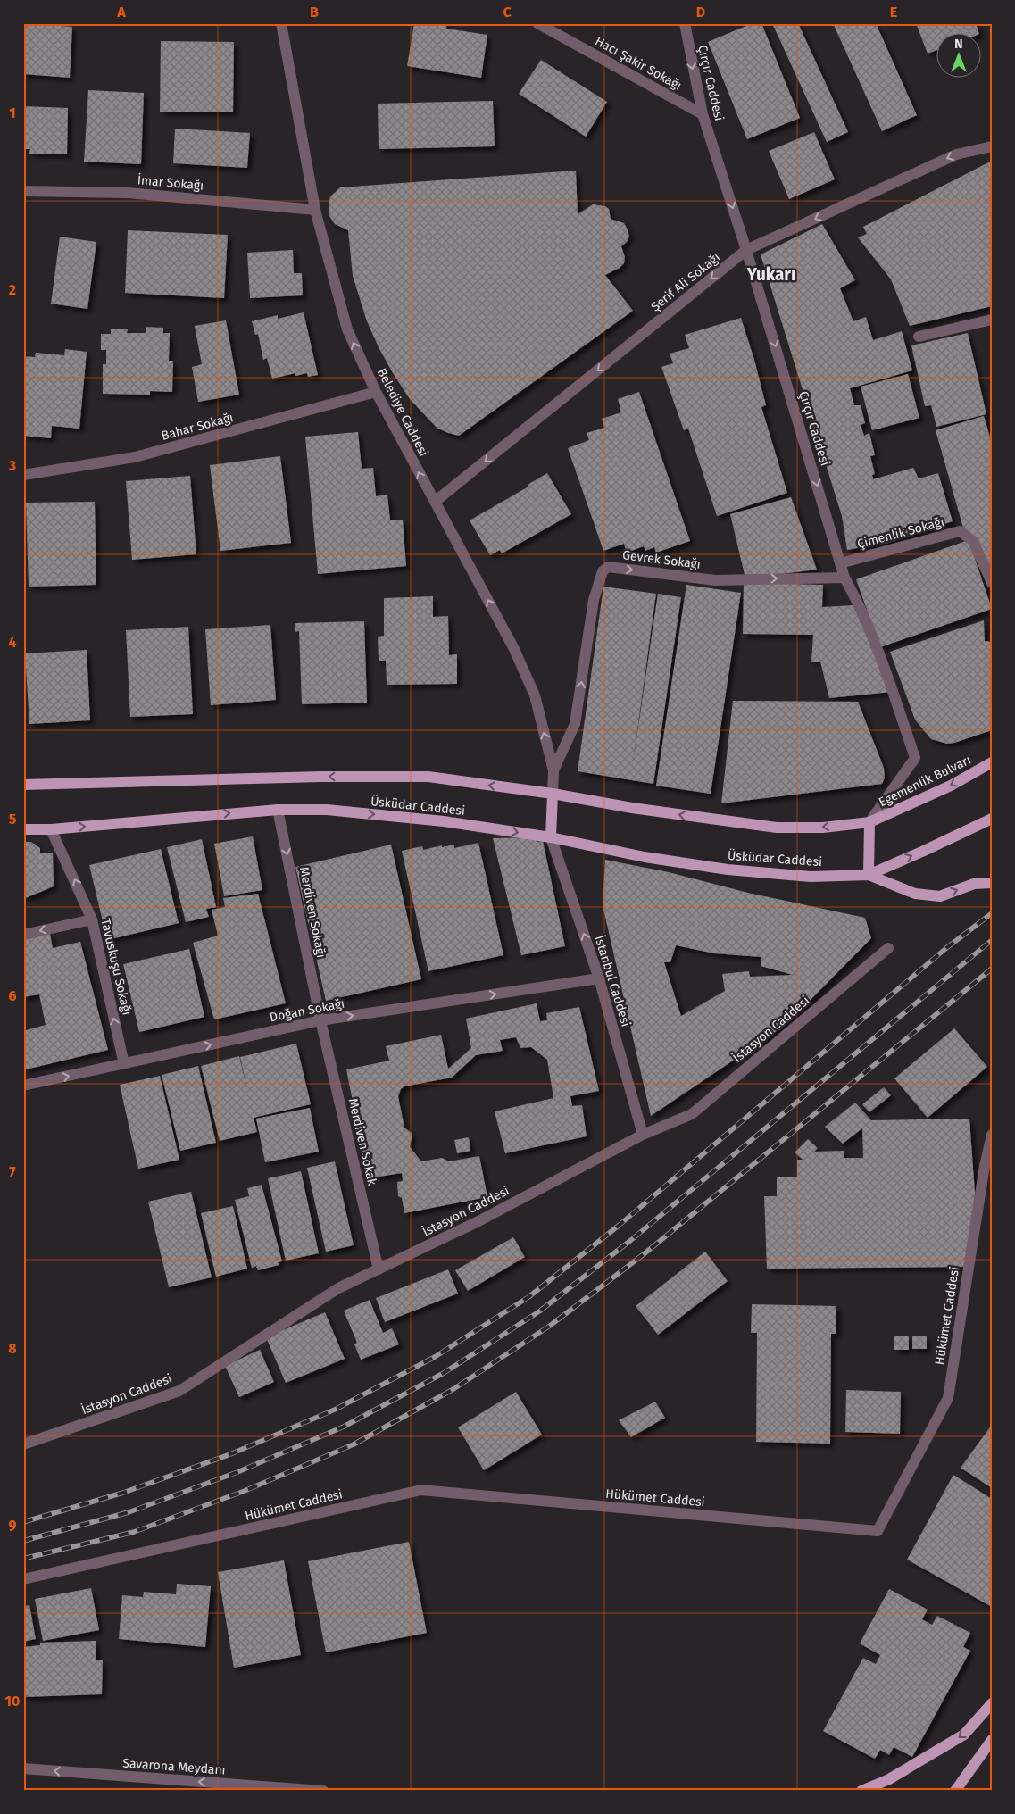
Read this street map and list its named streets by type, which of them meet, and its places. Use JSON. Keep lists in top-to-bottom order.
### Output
{
  "streets": {
    "main road": ["Egemenlik Bulvarı", "Üsküdar Caddesi"],
    "street": [
      "Hacı Şakir Sokağı",
      "Çırçır Caddesi",
      "İmar Sokağı",
      "Şerif Ali Sokağı",
      "Belediye Caddesi",
      "Bahar Sokağı",
      "Çimenlik Sokağı",
      "Gevrek Sokağı",
      "Merdiven Sokağı",
      "Tavuskuşu Sokağı",
      "İstanbul Caddesi",
      "Doğan Sokağı",
      "İstasyon Caddesi",
      "Merdiven Sokak",
      "Hükümet Caddesi",
      "Savarona Meydanı"
    ]
  },
  "crossings": [
    ["Hacı Şakir Sokağı", "Çırçır Caddesi"],
    ["Çırçır Caddesi", "Şerif Ali Sokağı"],
    ["Çırçır Caddesi", "Çimenlik Sokağı"],
    ["Çırçır Caddesi", "Gevrek Sokağı"],
    ["Çırçır Caddesi", "Egemenlik Bulvarı"],
    ["Çırçır Caddesi", "Üsküdar Caddesi"],
    ["İmar Sokağı", "Belediye Caddesi"],
    ["Şerif Ali Sokağı", "Belediye Caddesi"],
    ["Belediye Caddesi", "Bahar Sokağı"],
    ["Belediye Caddesi", "Gevrek Sokağı"],
    ["Belediye Caddesi", "Üsküdar Caddesi"],
    ["Egemenlik Bulvarı", "Üsküdar Caddesi"],
    ["Üsküdar Caddesi", "Merdiven Sokağı"],
    ["Üsküdar Caddesi", "Tavuskuşu Sokağı"],
    ["Üsküdar Caddesi", "İstanbul Caddesi"],
    ["Merdiven Sokağı", "Doğan Sokağı"],
    ["Merdiven Sokağı", "Merdiven Sokak"],
    ["Tavuskuşu Sokağı", "Doğan Sokağı"],
    ["İstanbul Caddesi", "Doğan Sokağı"],
    ["İstanbul Caddesi", "İstasyon Caddesi"],
    ["Doğan Sokağı", "Merdiven Sokak"],
    ["İstasyon Caddesi", "Merdiven Sokak"]
  ],
  "one_way": [
    "Çırçır Caddesi",
    "Şerif Ali Sokağı",
    "Belediye Caddesi",
    "Merdiven Sokağı",
    "Tavuskuşu Sokağı",
    "İstanbul Caddesi",
    "Doğan Sokağı",
    "Savarona Meydanı"
  ],
  "districts": ["Yukarı"],
  "north": "top",
  "grid": {
    "columns": [
      "A",
      "B",
      "C",
      "D",
      "E"
    ],
    "rows": [
      "1",
      "2",
      "3",
      "4",
      "5",
      "6",
      "7",
      "8",
      "9",
      "10"
    ]
  }
}
